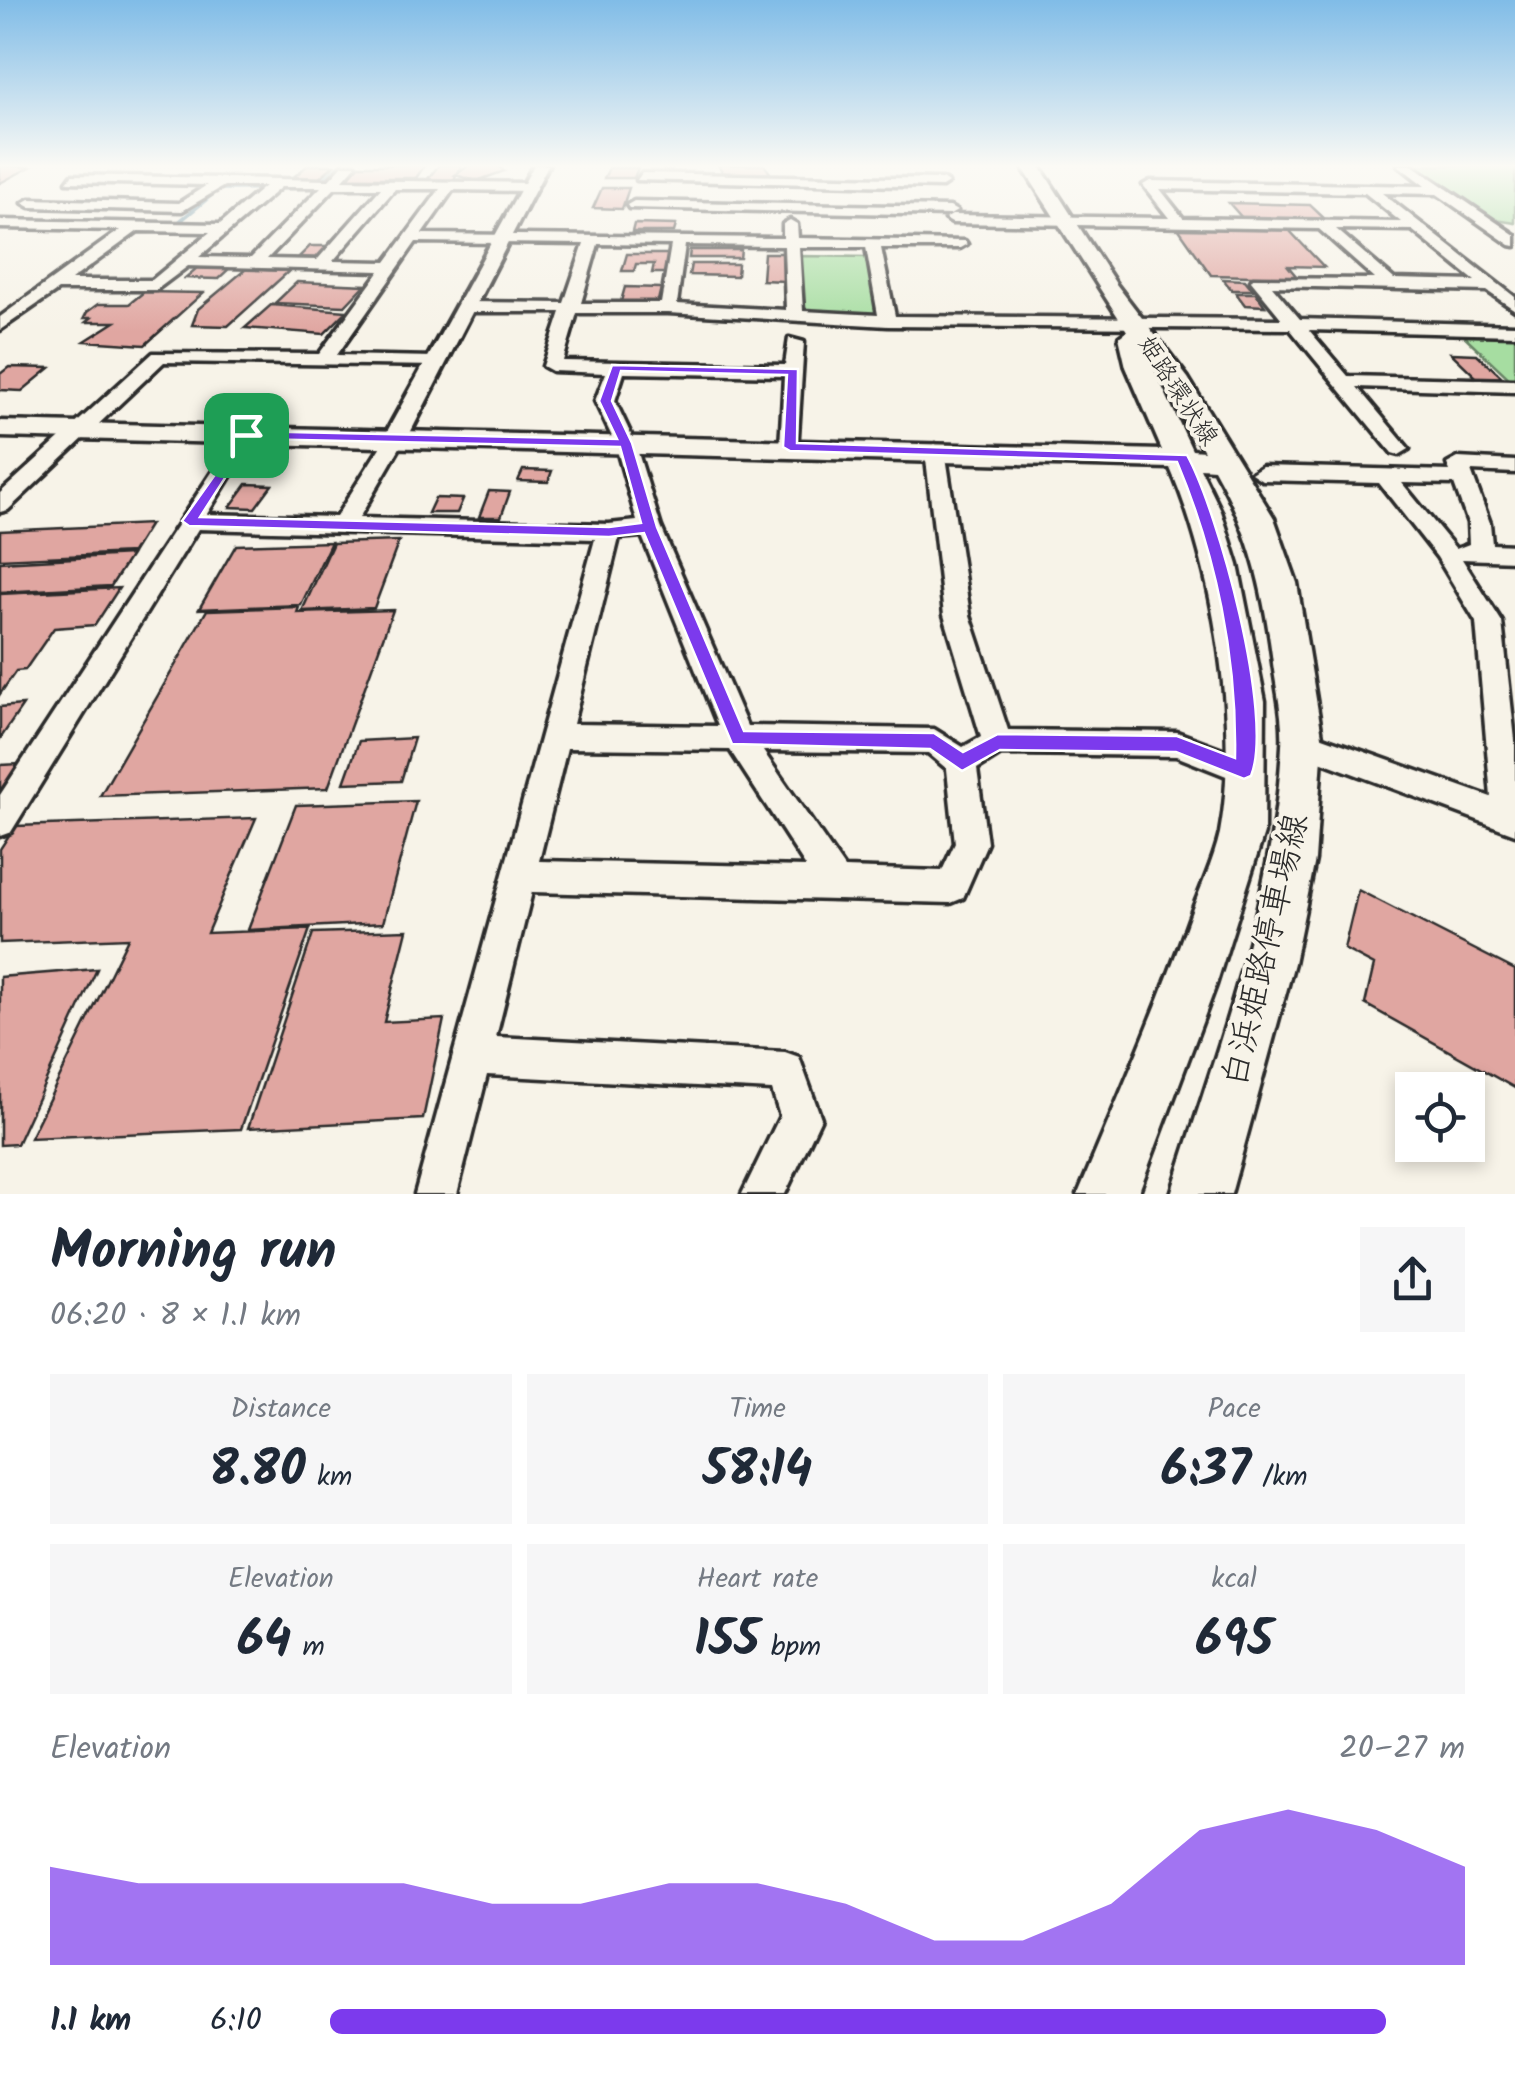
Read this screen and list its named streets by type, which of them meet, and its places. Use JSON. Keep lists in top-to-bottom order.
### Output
{
  "streets": {
    "main road": ["姫路環状線", "白浜姫路停車場線"]
  },
  "crossings": [
    ["姫路環状線", "白浜姫路停車場線"]
  ],
  "page": {
    "heading": ["Morning run", "06:20 · 8 × 1.1 km"],
    "stats": [
      ["Distance", "8.80 km"],
      ["Time", "58:14"],
      ["Pace", "6:37 /km"],
      ["Elevation", "64 m"],
      ["Heart rate", "155 bpm"],
      ["kcal", "695"]
    ],
    "chart": ["Elevation", "20–27 m"],
    "list": [
      {
        "name": "1.1 km",
        "note": "6:10"
      }
    ]
  }
}
